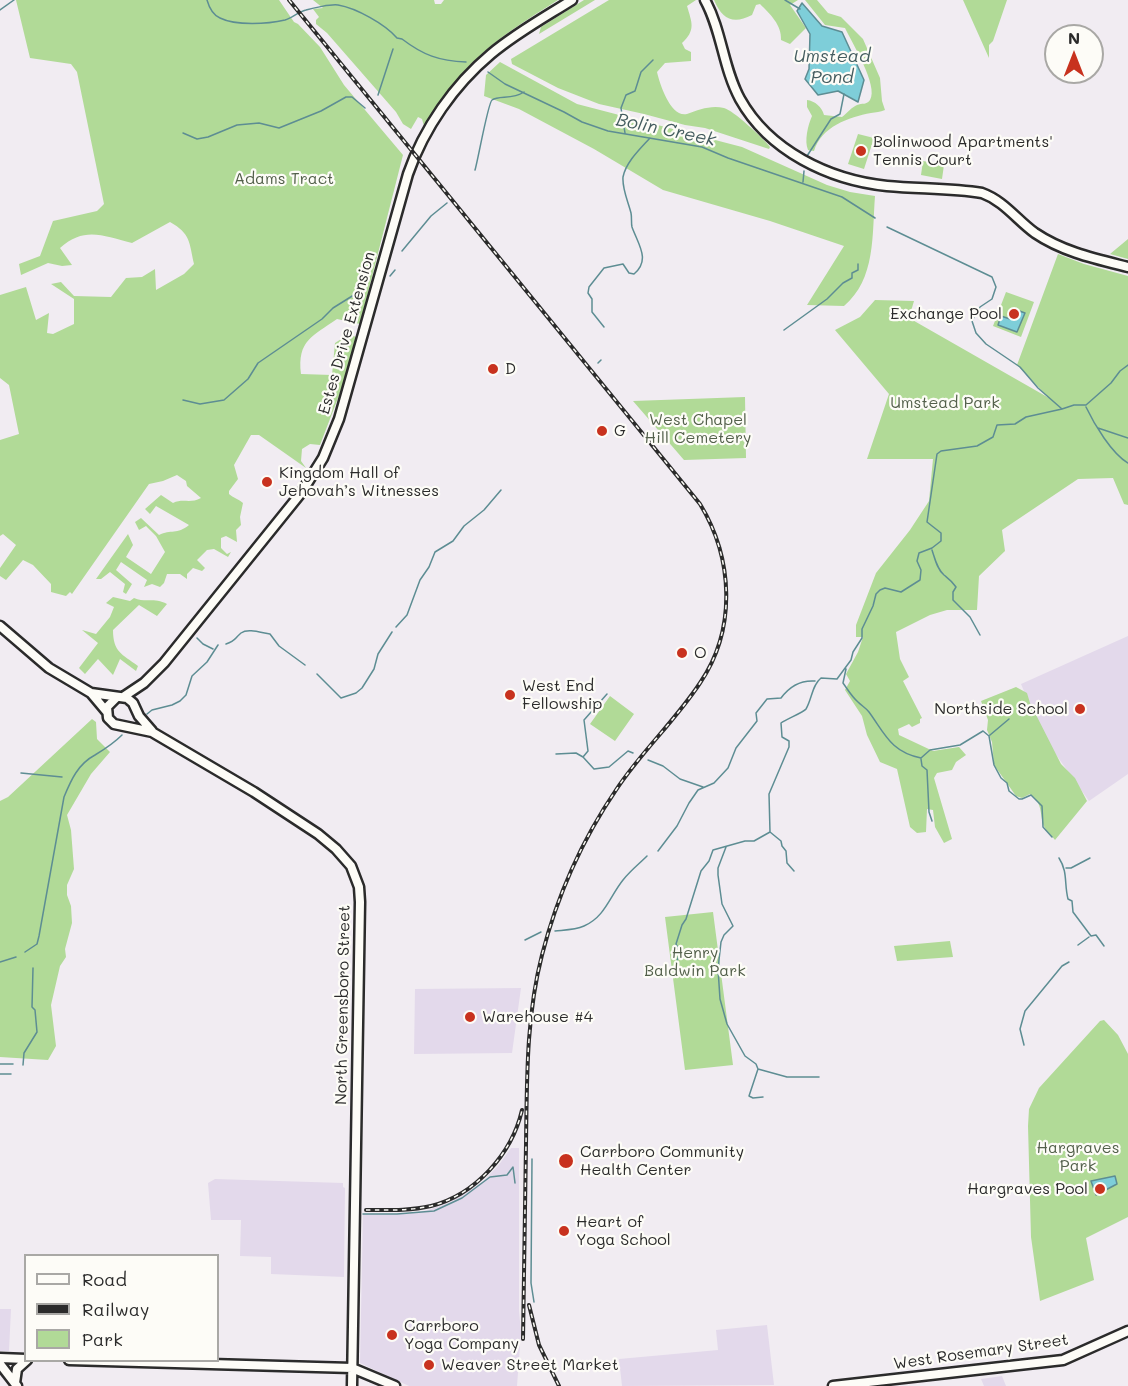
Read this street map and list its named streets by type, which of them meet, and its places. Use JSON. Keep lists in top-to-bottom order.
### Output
{
  "streets": {
    "main road": ["Estes Drive Extension", "North Greensboro Street", "West Rosemary Street"]
  },
  "crossings": [
    ["Estes Drive Extension", "North Greensboro Street"]
  ],
  "water": ["Umstead Pond", "Bolin Creek"],
  "parks": [
    "Adams Tract",
    "Umstead Park",
    "West Chapel Hill Cemetery",
    "Henry Baldwin Park",
    "Hargraves Park"
  ],
  "places": [
    "Bolinwood Apartments' Tennis Court",
    "Exchange Pool",
    "D",
    "G",
    "Kingdom Hall of Jehovah’s Witnesses",
    "O",
    "West End Fellowship",
    "Northside School",
    "Warehouse #4",
    "Carrboro Community Health Center",
    "Hargraves Pool",
    "Heart of Yoga School",
    "Carrboro Yoga Company",
    "Weaver Street Market"
  ],
  "legend": ["Road", "Railway", "Park"],
  "north": "top"
}
